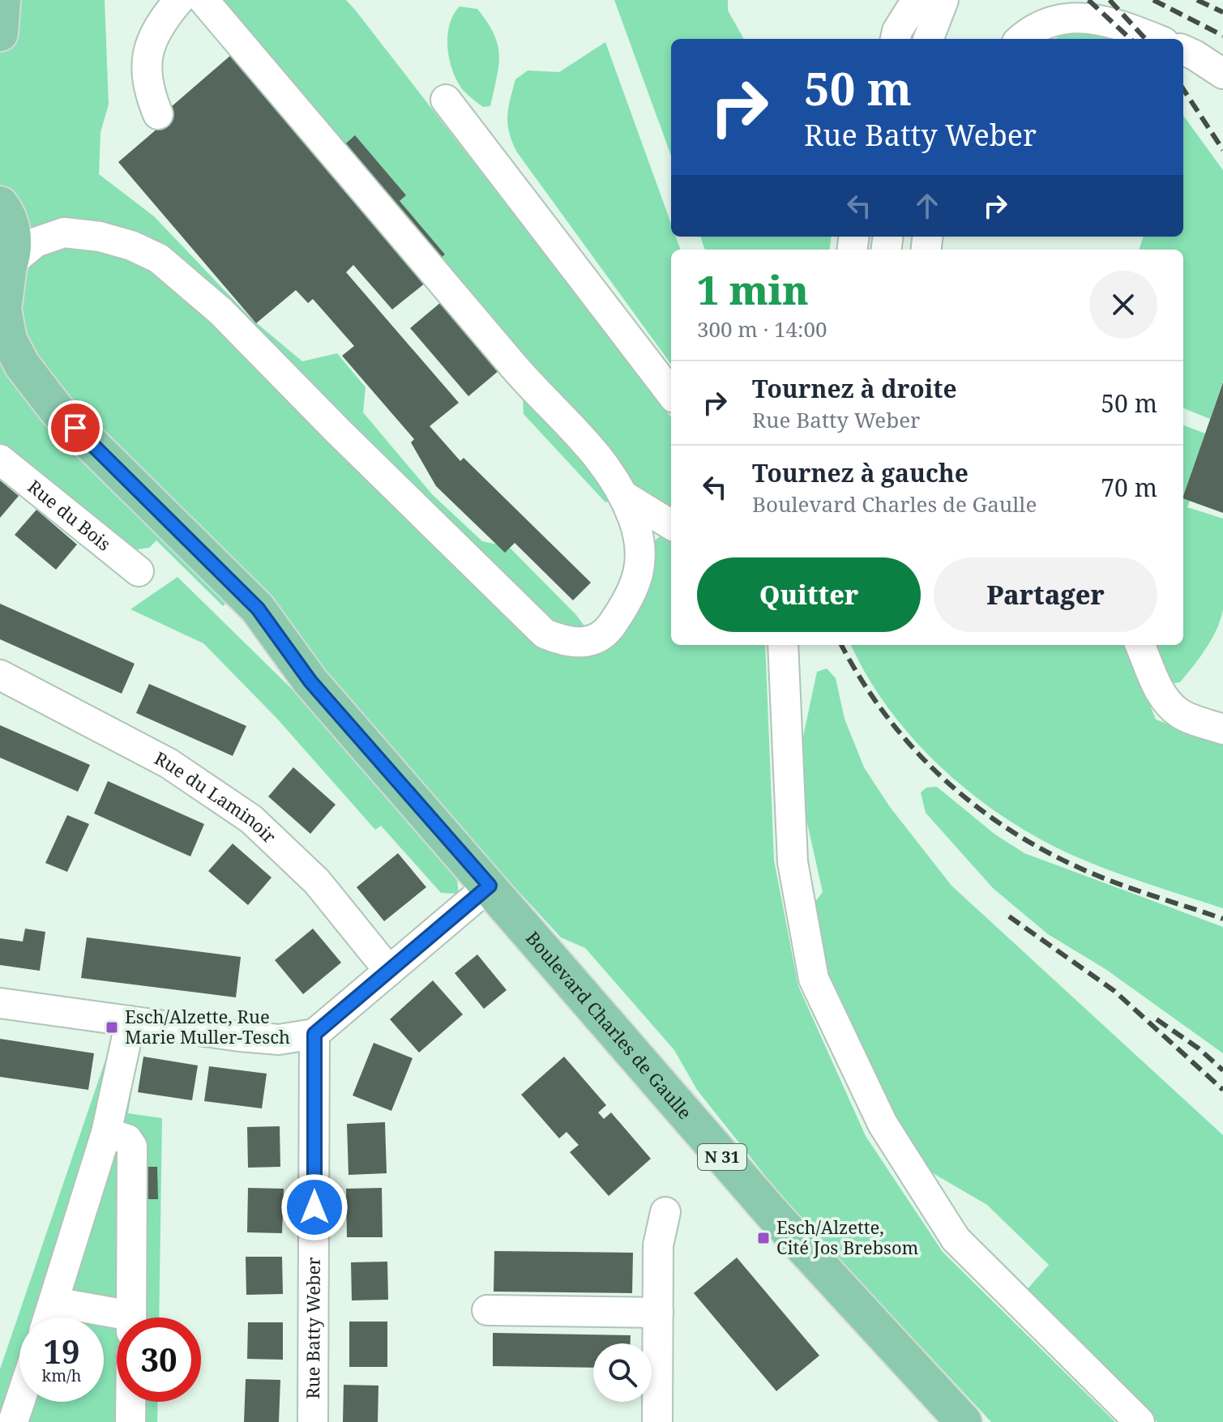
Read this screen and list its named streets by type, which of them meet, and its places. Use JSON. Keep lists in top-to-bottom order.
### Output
{
  "streets": {
    "main road": ["Boulevard Charles de Gaulle", "N 31"],
    "street": ["Rue du Bois", "Rue du Laminoir", "Rue Batty Weber"]
  },
  "places": {
    "transit": ["Esch/Alzette, Rue Marie Muller-Tesch", "Esch/Alzette, Cité Jos Brebsom"]
  },
  "page": {
    "turn": ["50 m", "Rue Batty Weber"],
    "heading": ["1 min", "300 m · 14:00"],
    "list": [
      {
        "name": "Tournez à droite",
        "note": "Rue Batty Weber",
        "value": "50 m"
      },
      {
        "name": "Tournez à gauche",
        "note": "Boulevard Charles de Gaulle",
        "value": "70 m"
      }
    ],
    "buttons": ["Quitter", "Partager"],
    "speed": "19 km/h",
    "limit": "30"
  }
}
